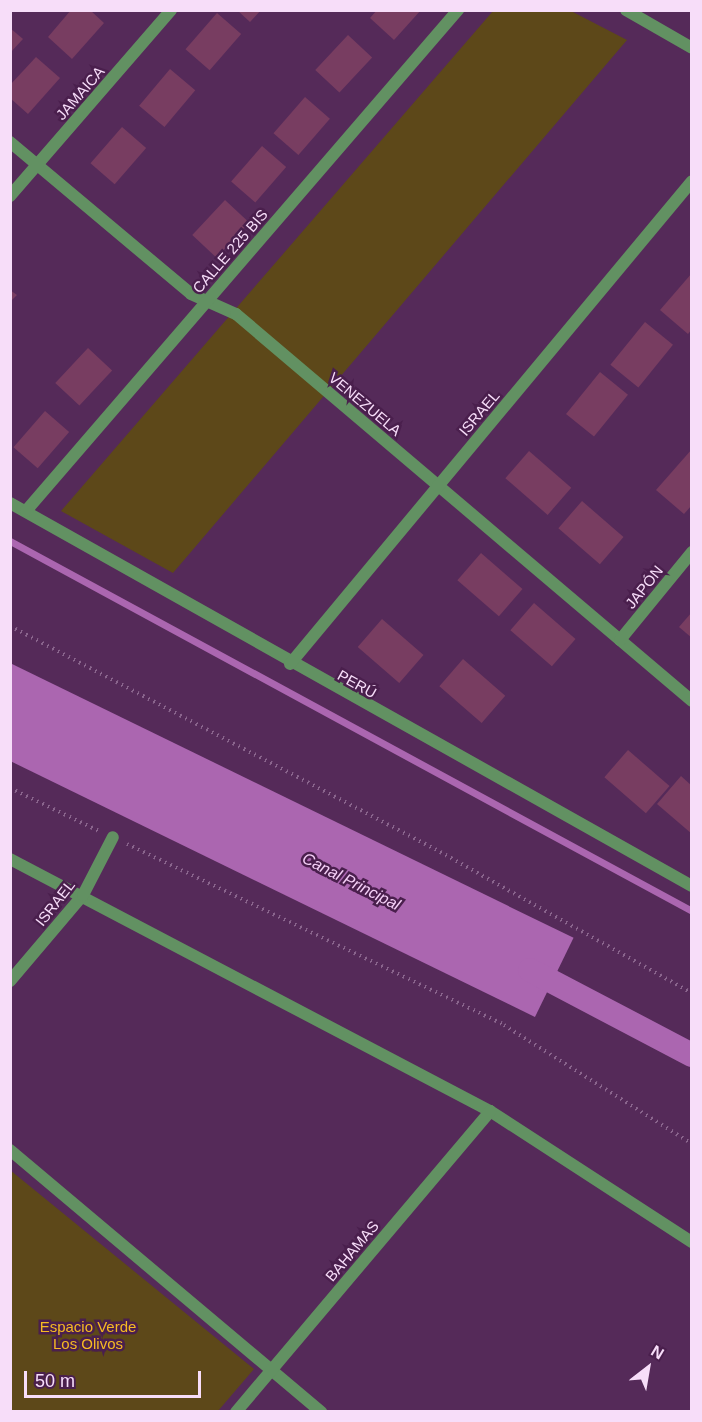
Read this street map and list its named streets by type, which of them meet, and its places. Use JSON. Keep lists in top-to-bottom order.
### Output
{
  "streets": {
    "street": [
      "JAMAICA",
      "CALLE 225 BIS",
      "VENEZUELA",
      "ISRAEL",
      "JAPÓN",
      "PERÚ",
      "BAHAMAS"
    ]
  },
  "crossings": [
    ["JAMAICA", "VENEZUELA"],
    ["CALLE 225 BIS", "VENEZUELA"],
    ["CALLE 225 BIS", "PERÚ"],
    ["VENEZUELA", "ISRAEL"],
    ["VENEZUELA", "JAPÓN"],
    ["ISRAEL", "PERÚ"]
  ],
  "water": ["Canal Principal"],
  "parks": ["Espacio Verde Los Olivos"],
  "scale_bar": "50 m",
  "north": "top right"
}
